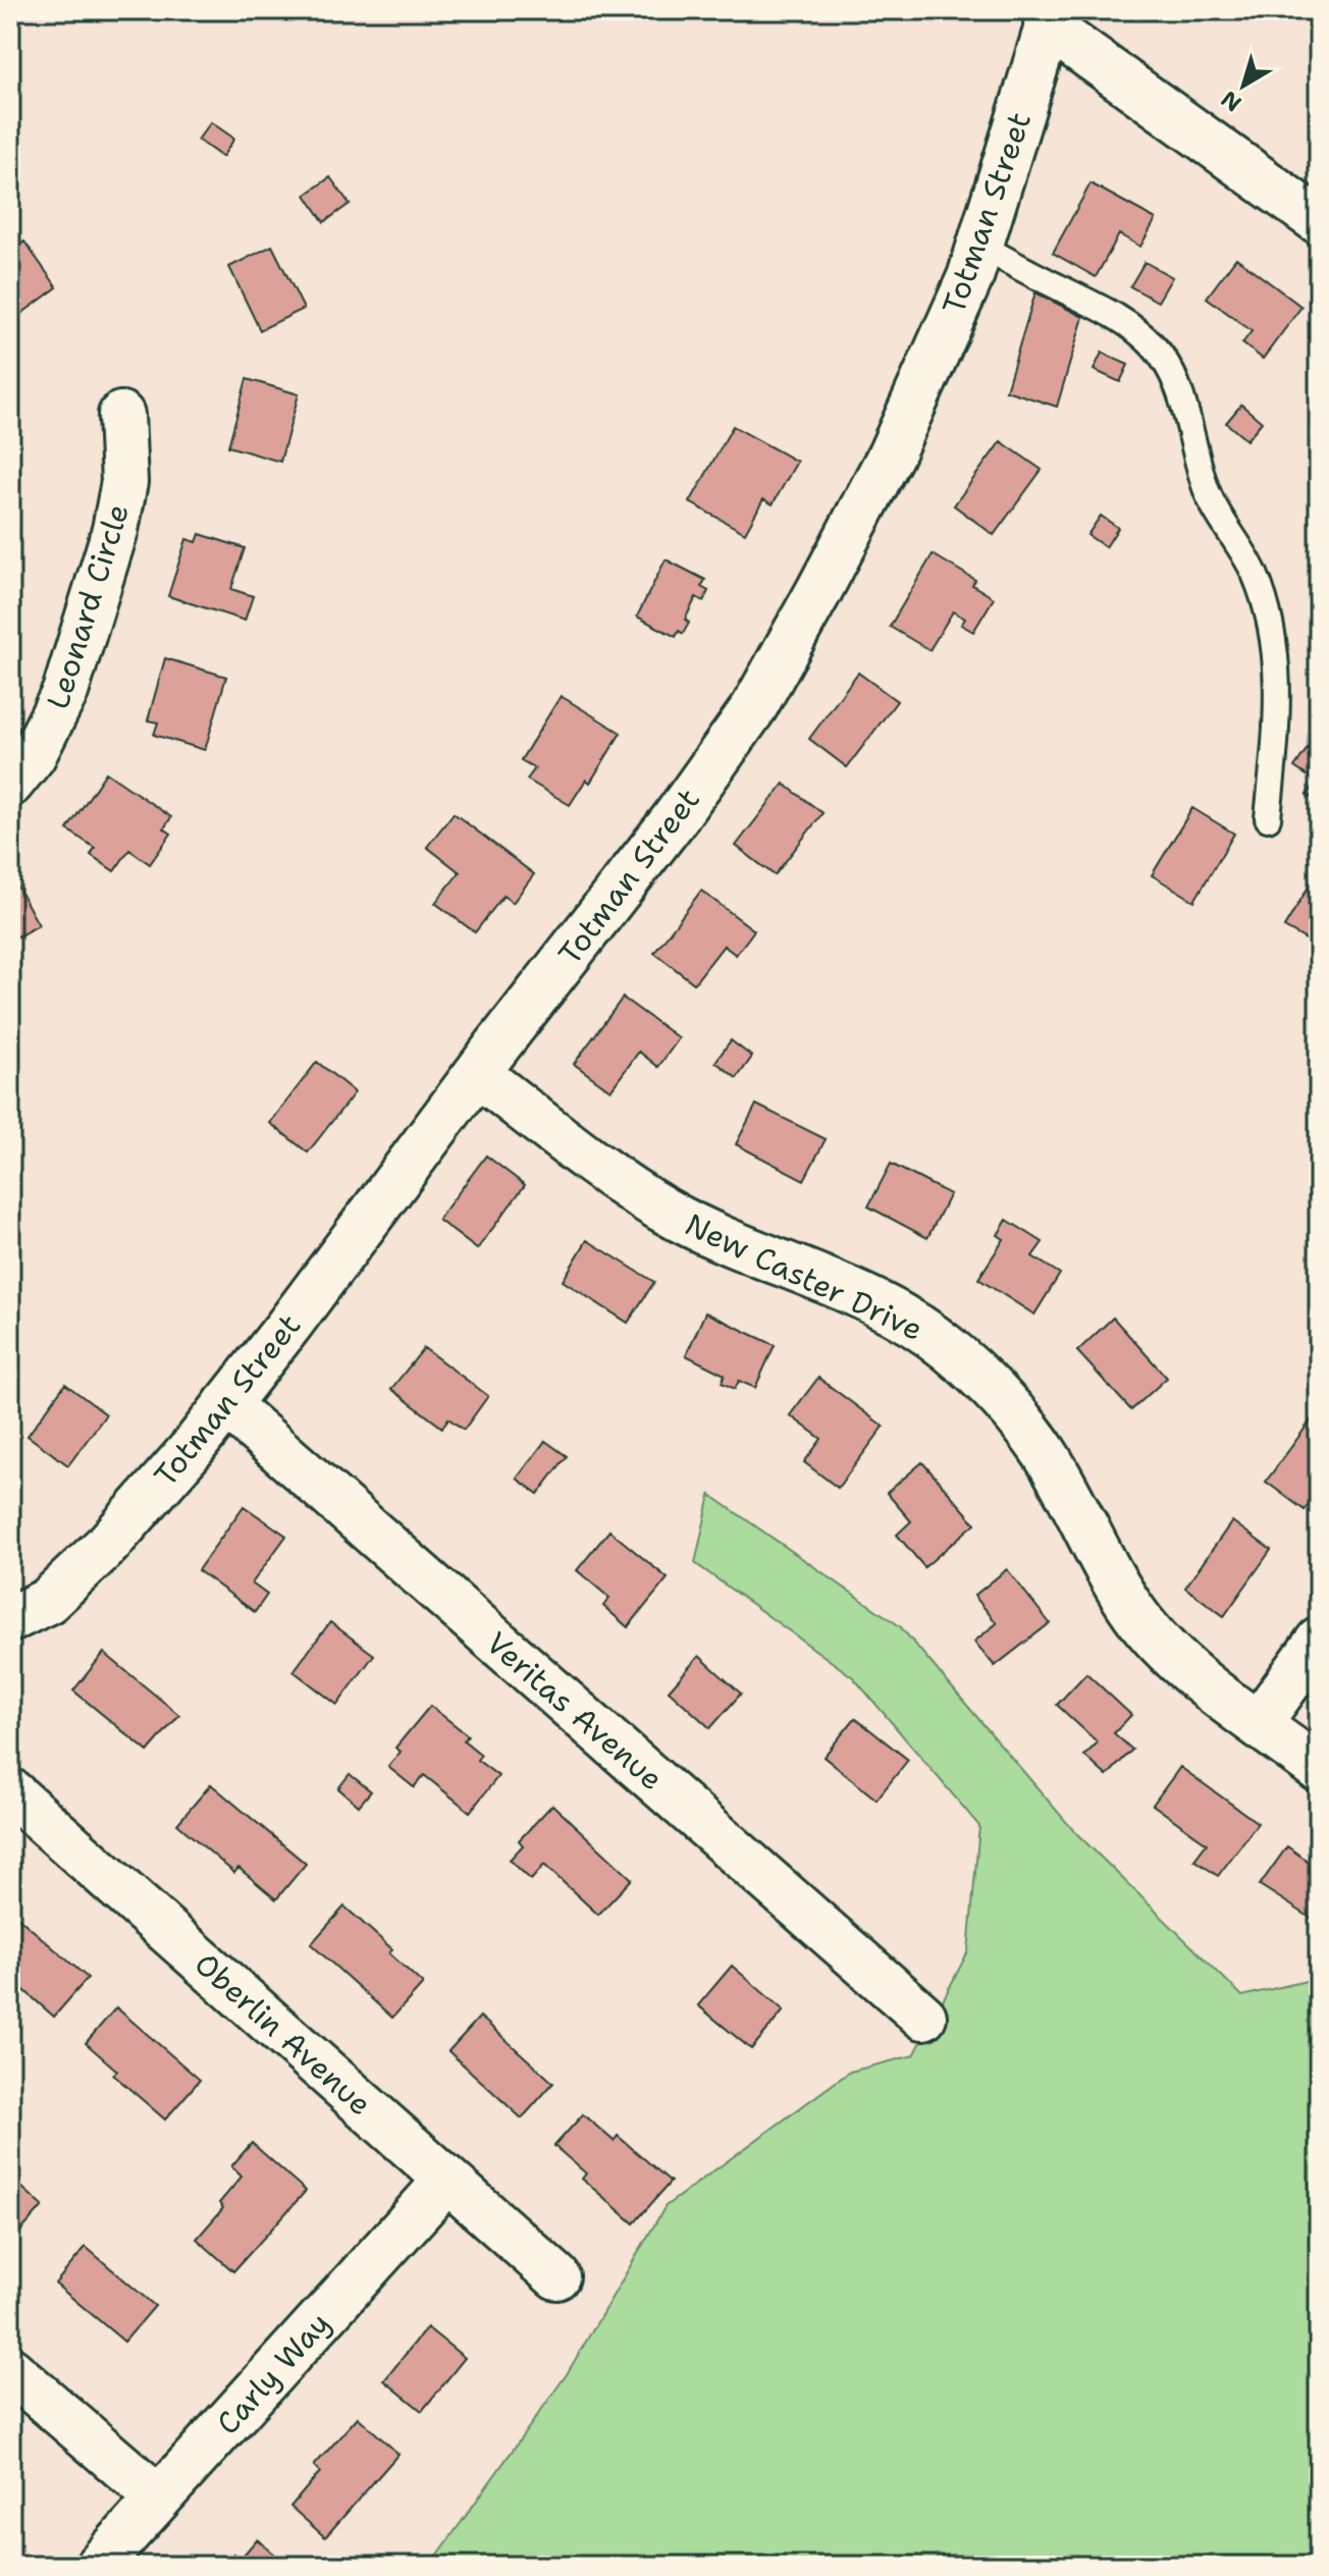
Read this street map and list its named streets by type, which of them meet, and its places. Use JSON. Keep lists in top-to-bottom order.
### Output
{
  "streets": {
    "street": [
      "Totman Street",
      "Leonard Circle",
      "New Caster Drive",
      "Veritas Avenue",
      "Oberlin Avenue",
      "Carly Way"
    ]
  },
  "crossings": [
    ["Totman Street", "New Caster Drive"],
    ["Totman Street", "Veritas Avenue"],
    ["Oberlin Avenue", "Carly Way"]
  ],
  "north": "bottom left"
}
